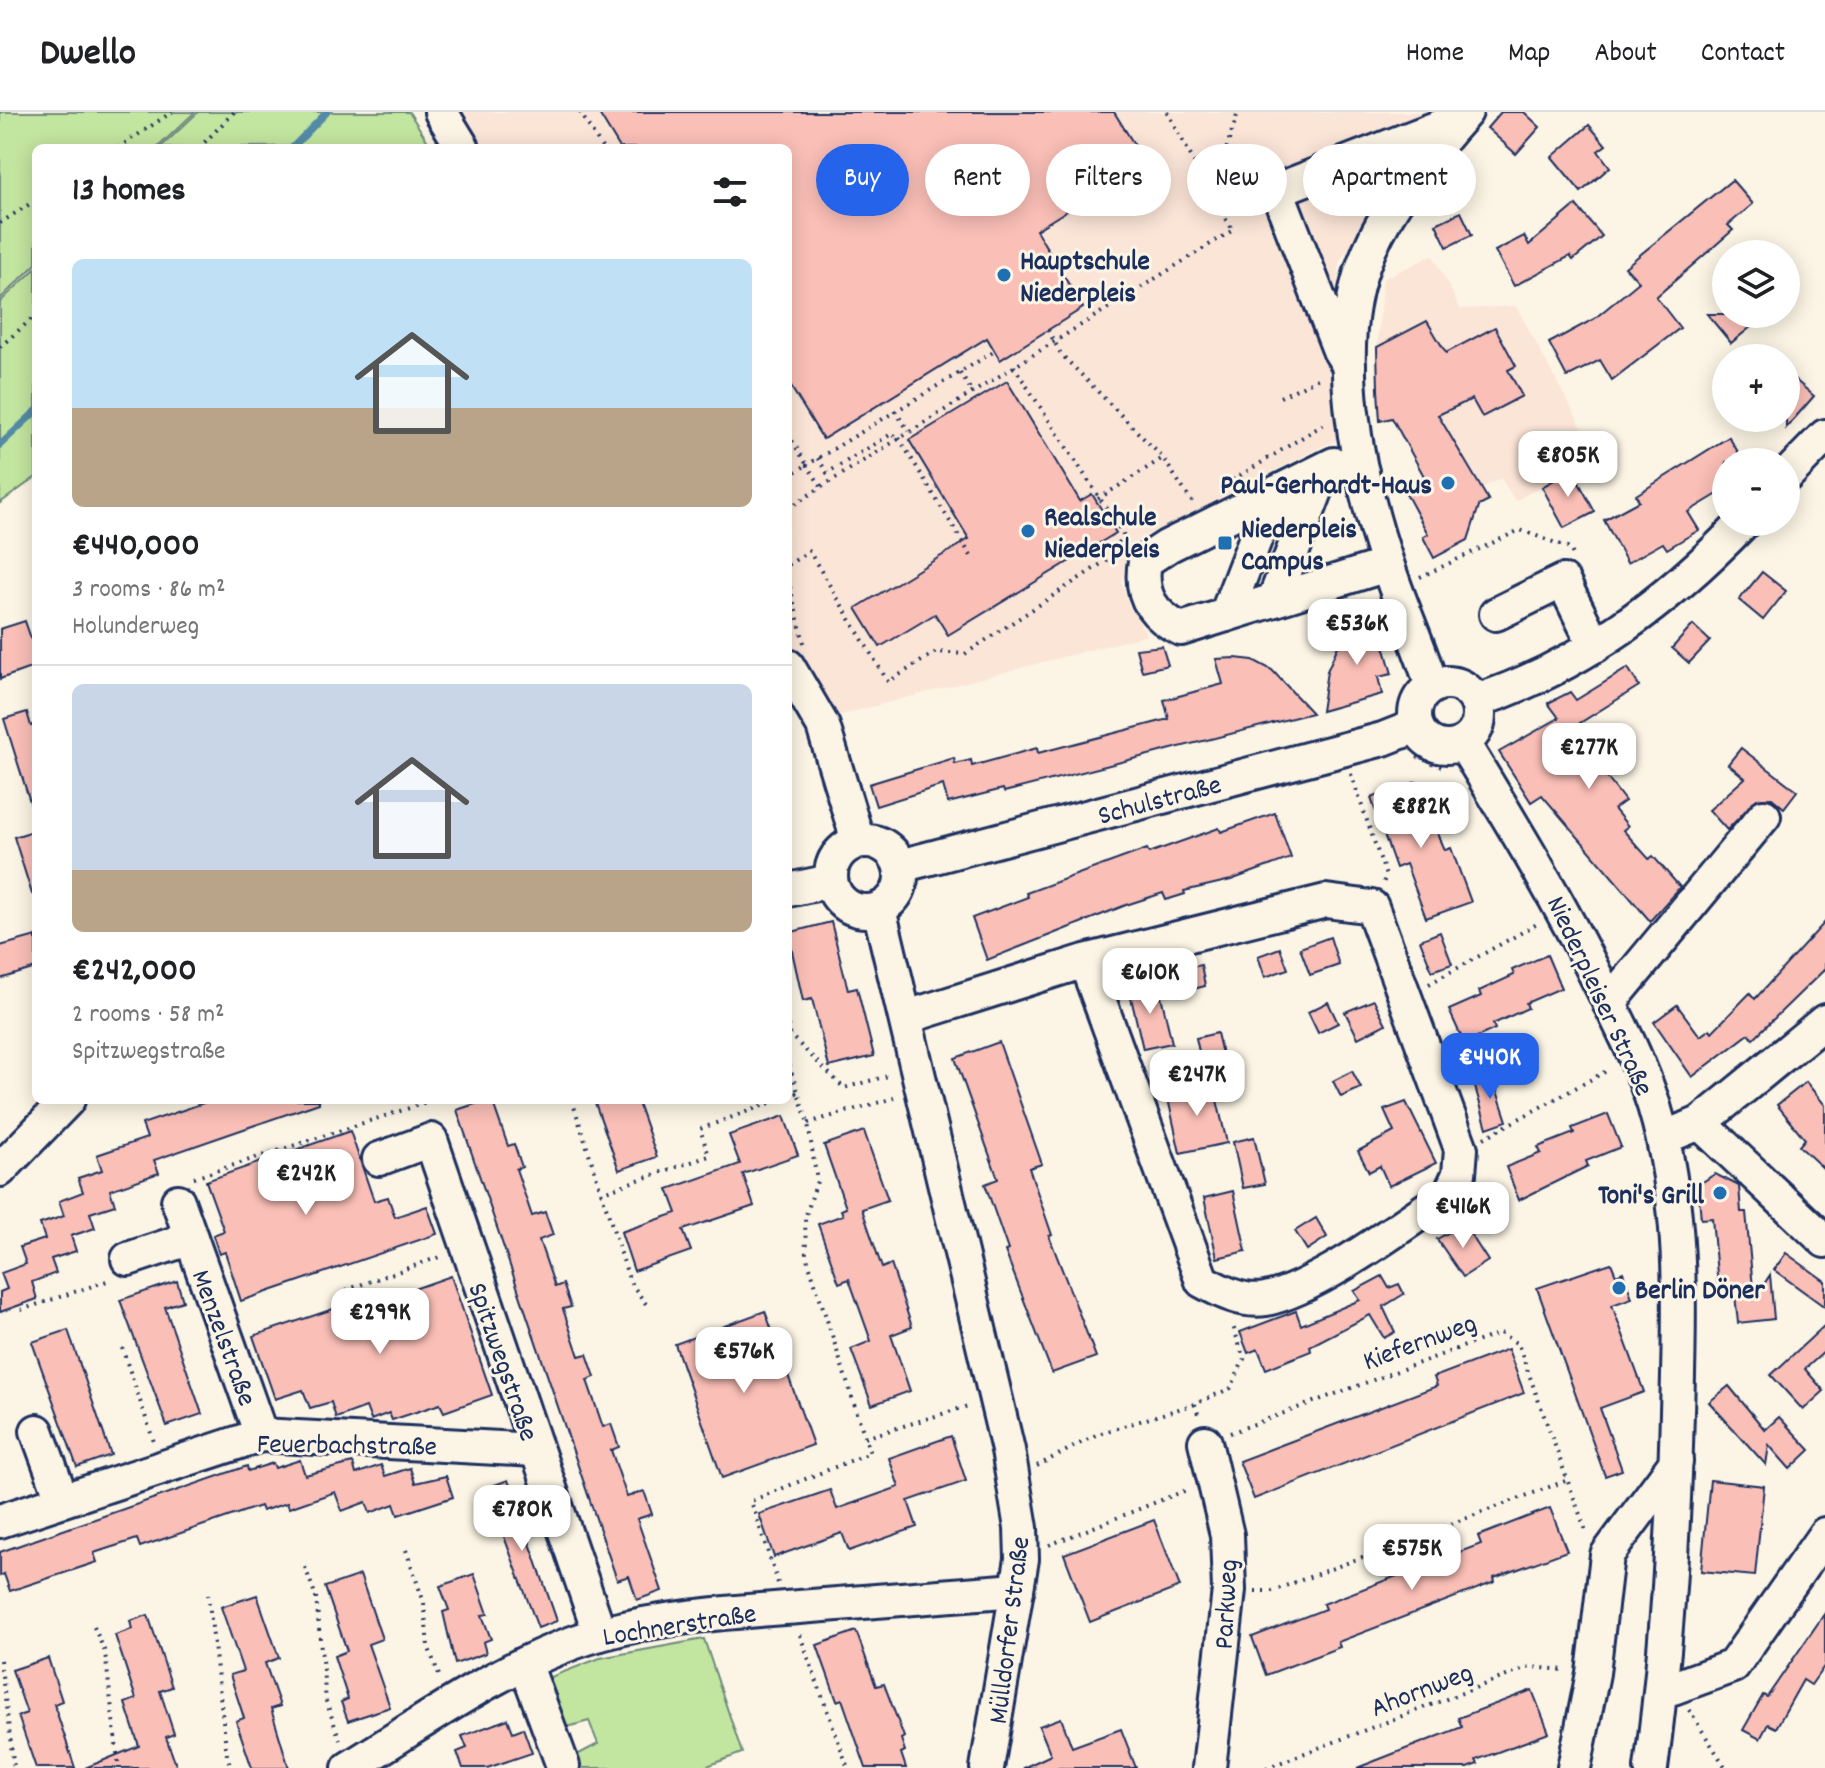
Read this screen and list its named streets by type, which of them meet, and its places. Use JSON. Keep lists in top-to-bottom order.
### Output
{
  "streets": {
    "street": [
      "Schulstraße",
      "Niederpleiser Straße",
      "Menzelstraße",
      "Spitzwegstraße",
      "Feuerbachstraße",
      "Parkweg",
      "Lochnerstraße",
      "Mülldorfer Straße"
    ],
    "path": ["Kiefernweg", "Ahornweg"]
  },
  "crossings": [
    ["Schulstraße", "Niederpleiser Straße"],
    ["Schulstraße", "Mülldorfer Straße"],
    ["Menzelstraße", "Feuerbachstraße"],
    ["Kiefernweg", "Parkweg"],
    ["Spitzwegstraße", "Feuerbachstraße"],
    ["Spitzwegstraße", "Lochnerstraße"],
    ["Lochnerstraße", "Mülldorfer Straße"]
  ],
  "places": {
    "other": [
      "Hauptschule Niederpleis",
      "Paul-Gerhardt-Haus",
      "Realschule Niederpleis",
      "Toni's Grill",
      "Berlin Döner"
    ],
    "transit": ["Niederpleis Campus"]
  },
  "page": {
    "header": "Dwello",
    "nav": [
      "Home",
      "Map",
      "About",
      "Contact"
    ],
    "chip": [
      "Buy",
      "Rent",
      "Filters",
      "New",
      "Apartment"
    ],
    "heading": "13 homes",
    "map_buttons": ["+", "−"],
    "list": [
      {
        "name": "€440,000",
        "note": "3 rooms · 86 m² · Holunderweg"
      },
      {
        "name": "€242,000",
        "note": "2 rooms · 58 m² · Spitzwegstraße"
      }
    ],
    "price": [
      "€805K",
      "€536K",
      "€277K",
      "€882K",
      "€610K",
      "€440K",
      "€247K",
      "€242K",
      "€416K",
      "€299K",
      "€576K",
      "€780K",
      "€575K"
    ]
  }
}
